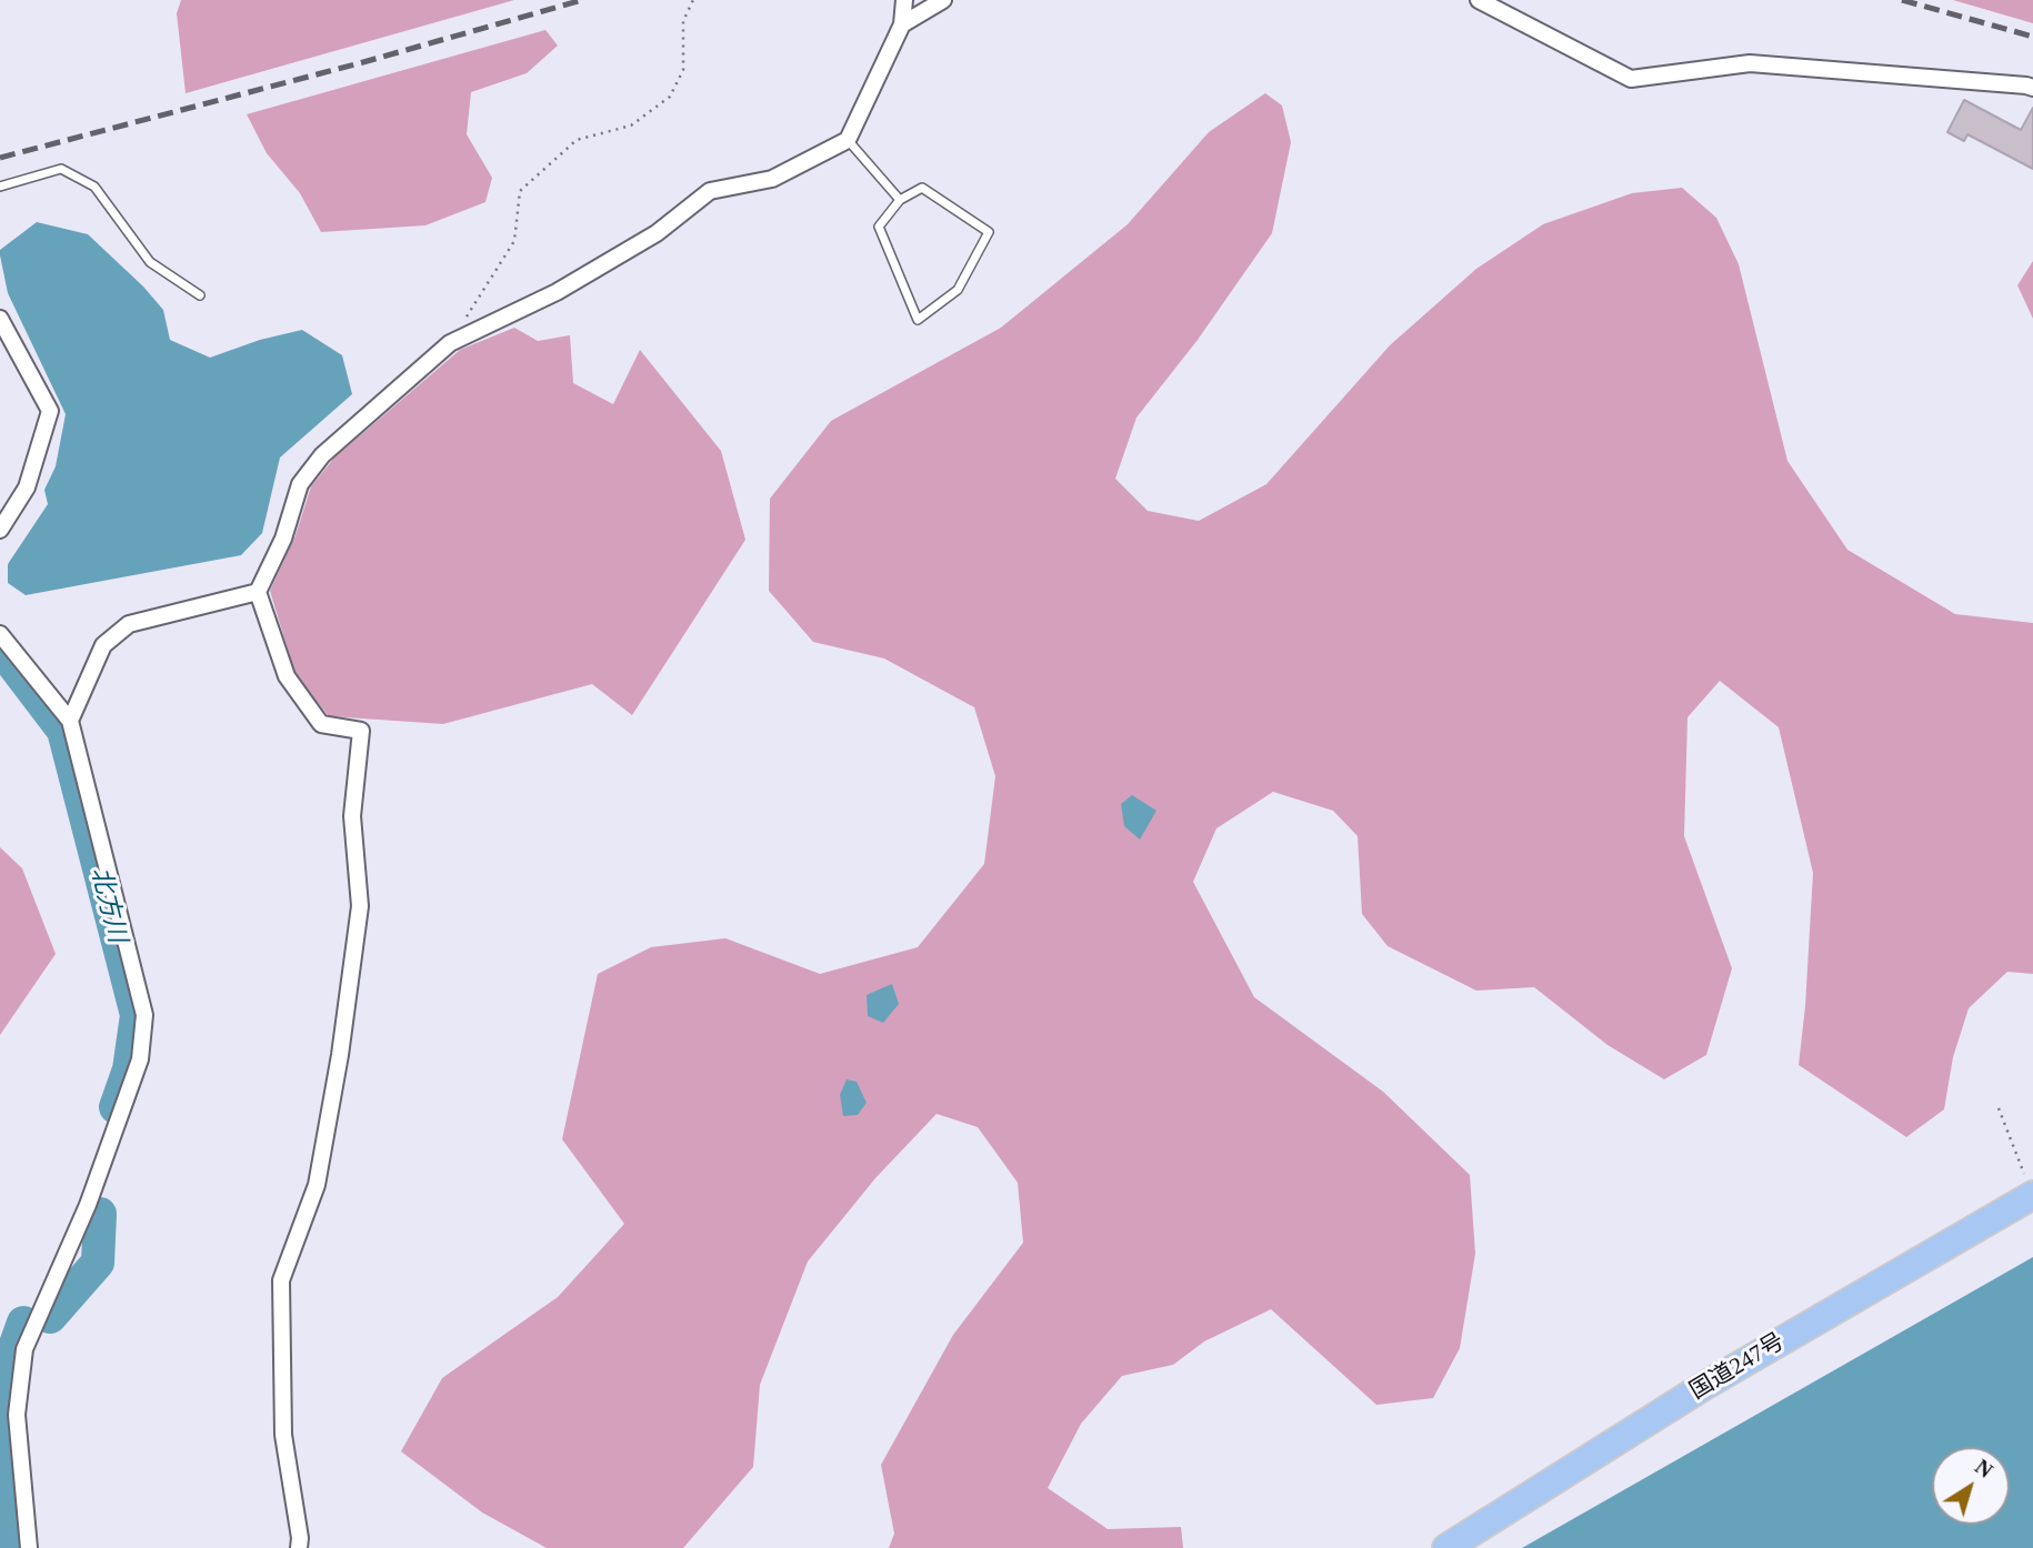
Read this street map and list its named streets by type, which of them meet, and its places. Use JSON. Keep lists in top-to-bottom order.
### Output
{
  "streets": {
    "highway": ["国道247号"]
  },
  "water": ["北方川"],
  "north": "top right"
}
